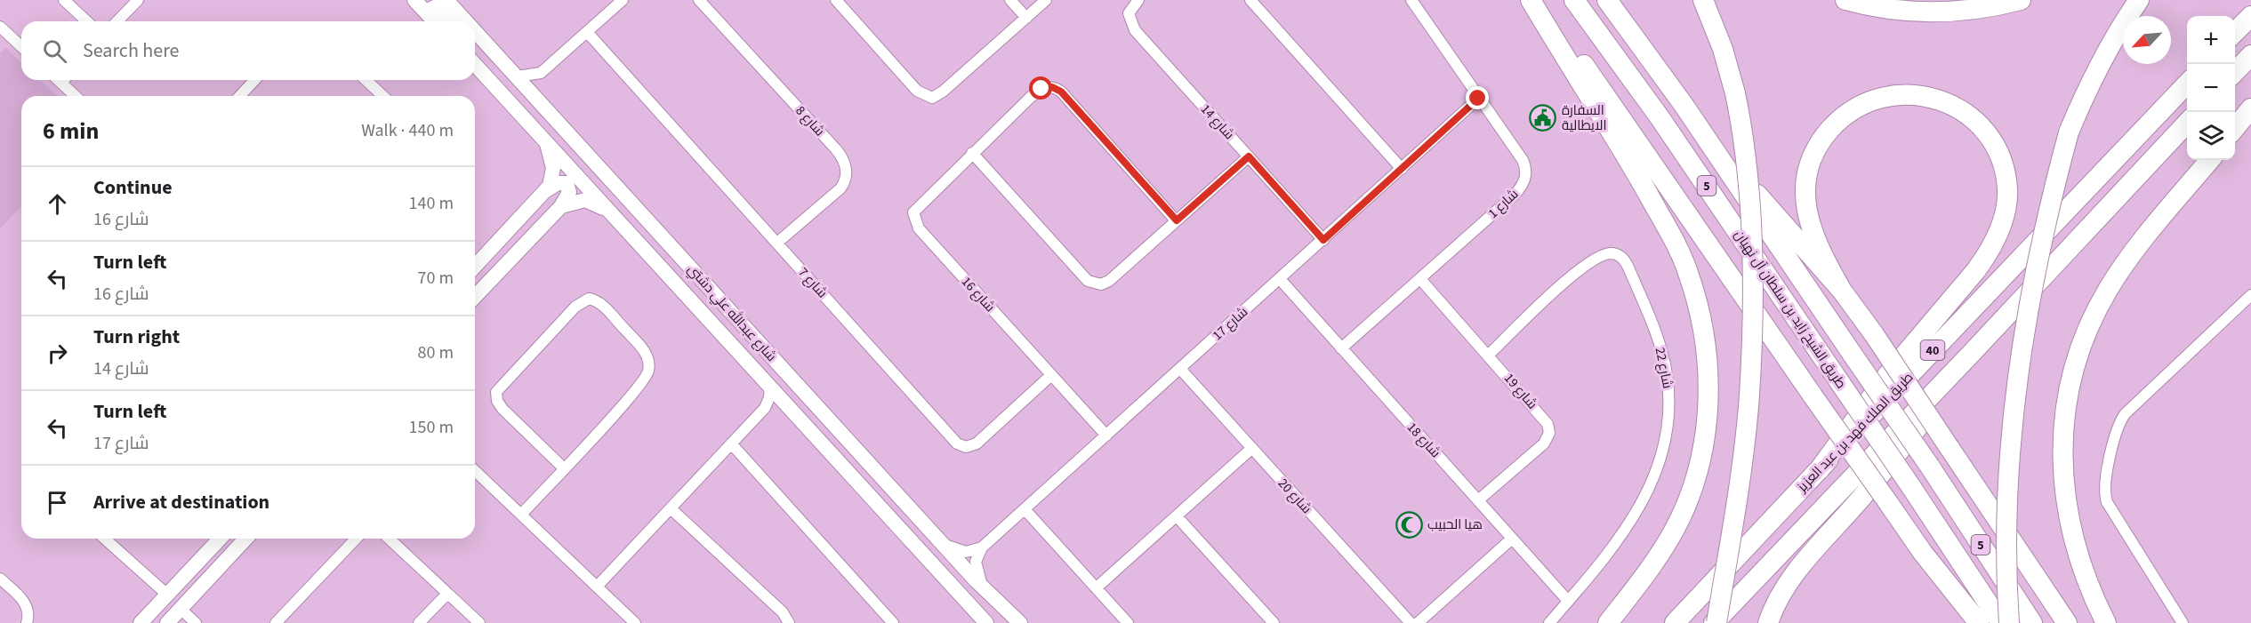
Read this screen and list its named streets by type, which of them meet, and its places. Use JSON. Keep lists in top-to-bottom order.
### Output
{
  "streets": {
    "highway": [
      "5",
      "طريق الشيخ زايد بن سلطان آل نهيان",
      "40",
      "طريق الملك فهد بن عبد العزيز"
    ],
    "main road": ["شارع عبدالله علي دشتي"],
    "street": [
      "شارع 8",
      "شارع 14",
      "شارع 1",
      "شارع 7",
      "شارع 16",
      "شارع 17",
      "شارع 22",
      "شارع 19",
      "شارع 18",
      "شارع 20"
    ]
  },
  "crossings": [
    ["شارع 8", "شارع 7"],
    ["شارع 14", "شارع 17"],
    ["شارع 1", "شارع 17"],
    ["شارع 1", "شارع 19"],
    ["شارع 1", "شارع 18"],
    ["شارع 7", "شارع 16"],
    ["شارع 16", "شارع 17"],
    ["شارع 17", "شارع 18"],
    ["شارع 17", "شارع 20"],
    ["شارع 22", "شارع 19"],
    ["شارع 22", "شارع 18"],
    ["شارع 19", "شارع 18"]
  ],
  "places": {
    "public building": ["السفارة الايطالية"],
    "mosque": ["هيا الحبيب"]
  },
  "north": "bottom left",
  "page": {
    "map_buttons": ["+", "−"],
    "search": "Search here",
    "heading": ["6 min", "Walk · 440 m"],
    "list": [
      ["Continue", "شارع 16", "140 m"],
      ["Turn left", "شارع 16", "70 m"],
      ["Turn right", "شارع 14", "80 m"],
      ["Turn left", "شارع 17", "150 m"],
      "Arrive at destination"
    ]
  }
}
